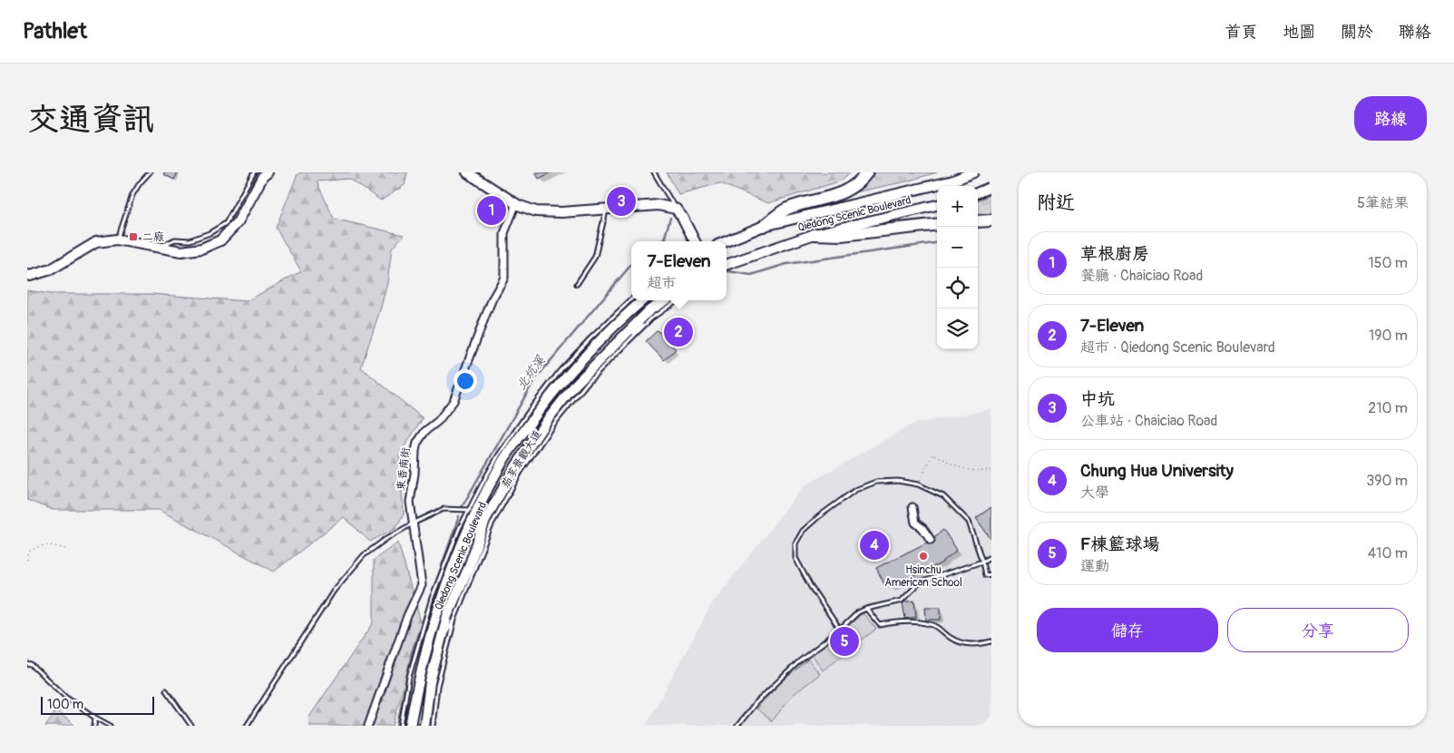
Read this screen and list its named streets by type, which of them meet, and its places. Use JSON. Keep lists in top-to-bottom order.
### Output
{
  "streets": {
    "main road": ["Qiedong Scenic Boulevard"],
    "street": ["東香南街"],
    "lane": ["茄苳景觀大道"]
  },
  "crossings": [
    ["Qiedong Scenic Boulevard", "茄苳景觀大道"]
  ],
  "water": ["北坑溪"],
  "places": {
    "transit": ["二廠"],
    "other": ["Hsinchu American School"]
  },
  "scale_bar": "100 m",
  "page": {
    "header": "Pathlet",
    "nav": [
      "首頁",
      "地圖",
      "關於",
      "聯絡"
    ],
    "buttons": [
      "路線",
      ["儲存", "分享"]
    ],
    "title": "交通資訊",
    "heading": ["附近", "5筆結果"],
    "pins": [
      "3",
      "1",
      "2",
      "4",
      "5"
    ],
    "map_buttons": ["+", "−"],
    "list": [
      {
        "mark": "1",
        "name": "草根廚房",
        "note": "餐廳 · Chaiciao Road",
        "value": "150 m"
      },
      {
        "mark": "2",
        "name": "7-Eleven",
        "note": "超市 · Qiedong Scenic Boulevard",
        "value": "190 m"
      },
      {
        "mark": "3",
        "name": "中坑",
        "note": "公車站 · Chaiciao Road",
        "value": "210 m"
      },
      {
        "mark": "4",
        "name": "Chung Hua University",
        "note": "大學",
        "value": "390 m"
      },
      {
        "mark": "5",
        "name": "F棟籃球場",
        "note": "運動",
        "value": "410 m"
      }
    ],
    "popup": ["7-Eleven", "超市"],
    "scale": "100 m"
  }
}
